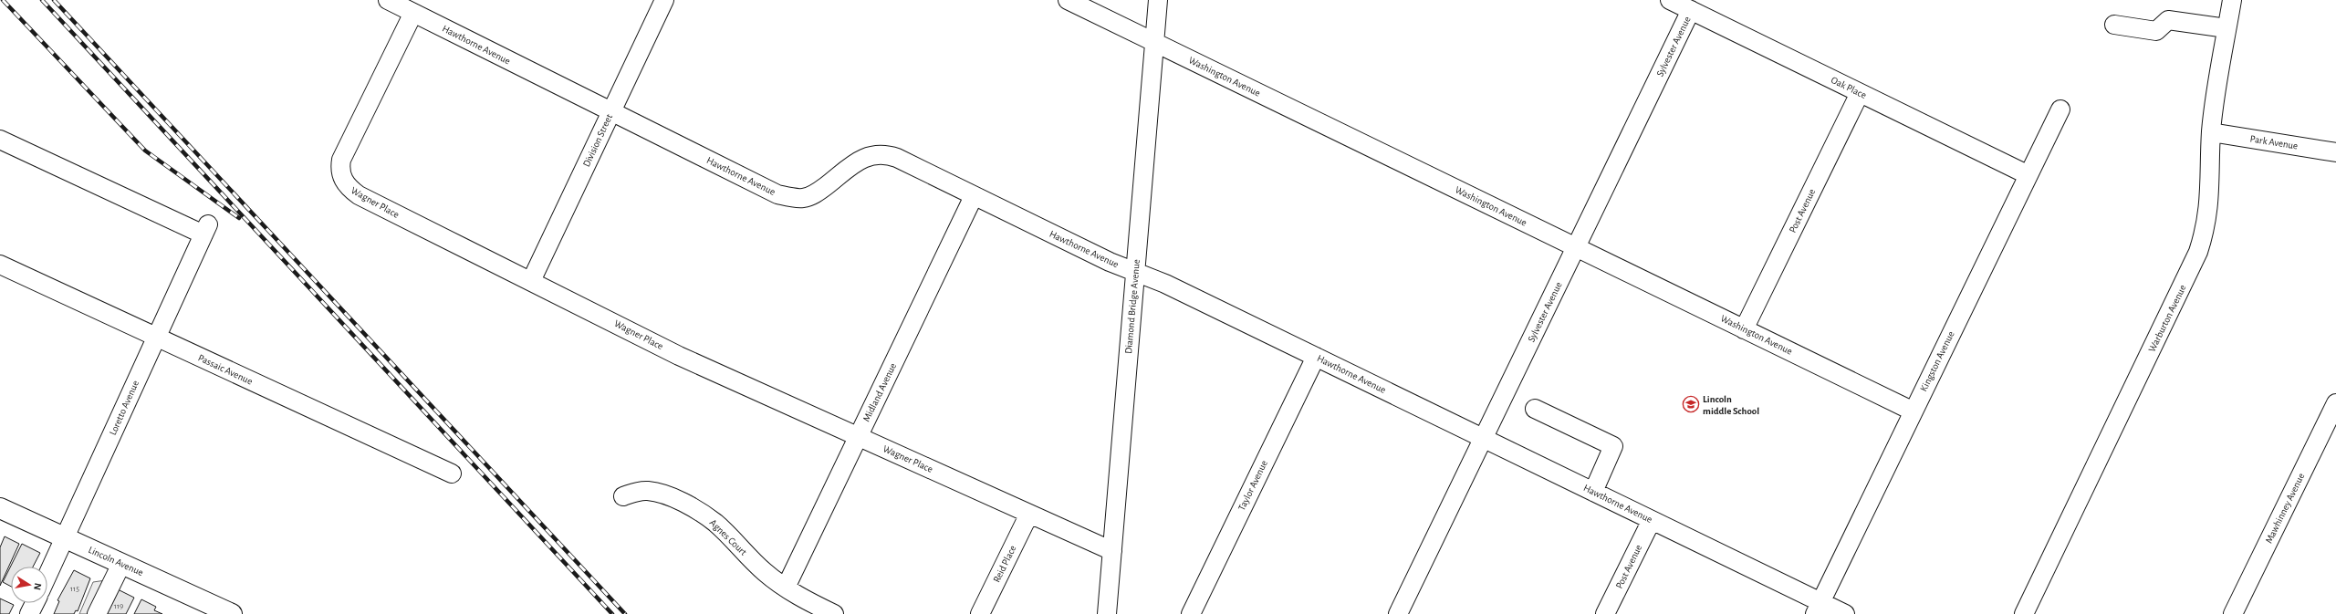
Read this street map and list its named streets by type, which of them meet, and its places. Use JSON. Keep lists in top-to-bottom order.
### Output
{
  "streets": {
    "main road": ["Lincoln Avenue"],
    "street": [
      "Hawthorne Avenue",
      "Sylvester Avenue",
      "Washington Avenue",
      "Oak Place",
      "Division Street",
      "Park Avenue",
      "Wagner Place",
      "Post Avenue",
      "Diamond Bridge Avenue",
      "Warburton Avenue",
      "Kingston Avenue",
      "Passaic Avenue",
      "Midland Avenue",
      "Loretto Avenue",
      "Taylor Avenue",
      "Mawhinney Avenue",
      "Agnes Court",
      "Reid Place"
    ]
  },
  "crossings": [
    ["Hawthorne Avenue", "Sylvester Avenue"],
    ["Hawthorne Avenue", "Division Street"],
    ["Hawthorne Avenue", "Wagner Place"],
    ["Hawthorne Avenue", "Post Avenue"],
    ["Hawthorne Avenue", "Diamond Bridge Avenue"],
    ["Hawthorne Avenue", "Kingston Avenue"],
    ["Hawthorne Avenue", "Midland Avenue"],
    ["Hawthorne Avenue", "Taylor Avenue"],
    ["Sylvester Avenue", "Washington Avenue"],
    ["Sylvester Avenue", "Oak Place"],
    ["Washington Avenue", "Post Avenue"],
    ["Washington Avenue", "Diamond Bridge Avenue"],
    ["Washington Avenue", "Kingston Avenue"],
    ["Oak Place", "Post Avenue"],
    ["Oak Place", "Kingston Avenue"],
    ["Division Street", "Wagner Place"],
    ["Park Avenue", "Warburton Avenue"],
    ["Wagner Place", "Diamond Bridge Avenue"],
    ["Wagner Place", "Midland Avenue"],
    ["Wagner Place", "Reid Place"],
    ["Passaic Avenue", "Loretto Avenue"],
    ["Midland Avenue", "Agnes Court"],
    ["Loretto Avenue", "Lincoln Avenue"]
  ],
  "places": {
    "school or university": ["Lincoln middle School"]
  },
  "house_numbers": ["115", "119"],
  "north": "right"
}
